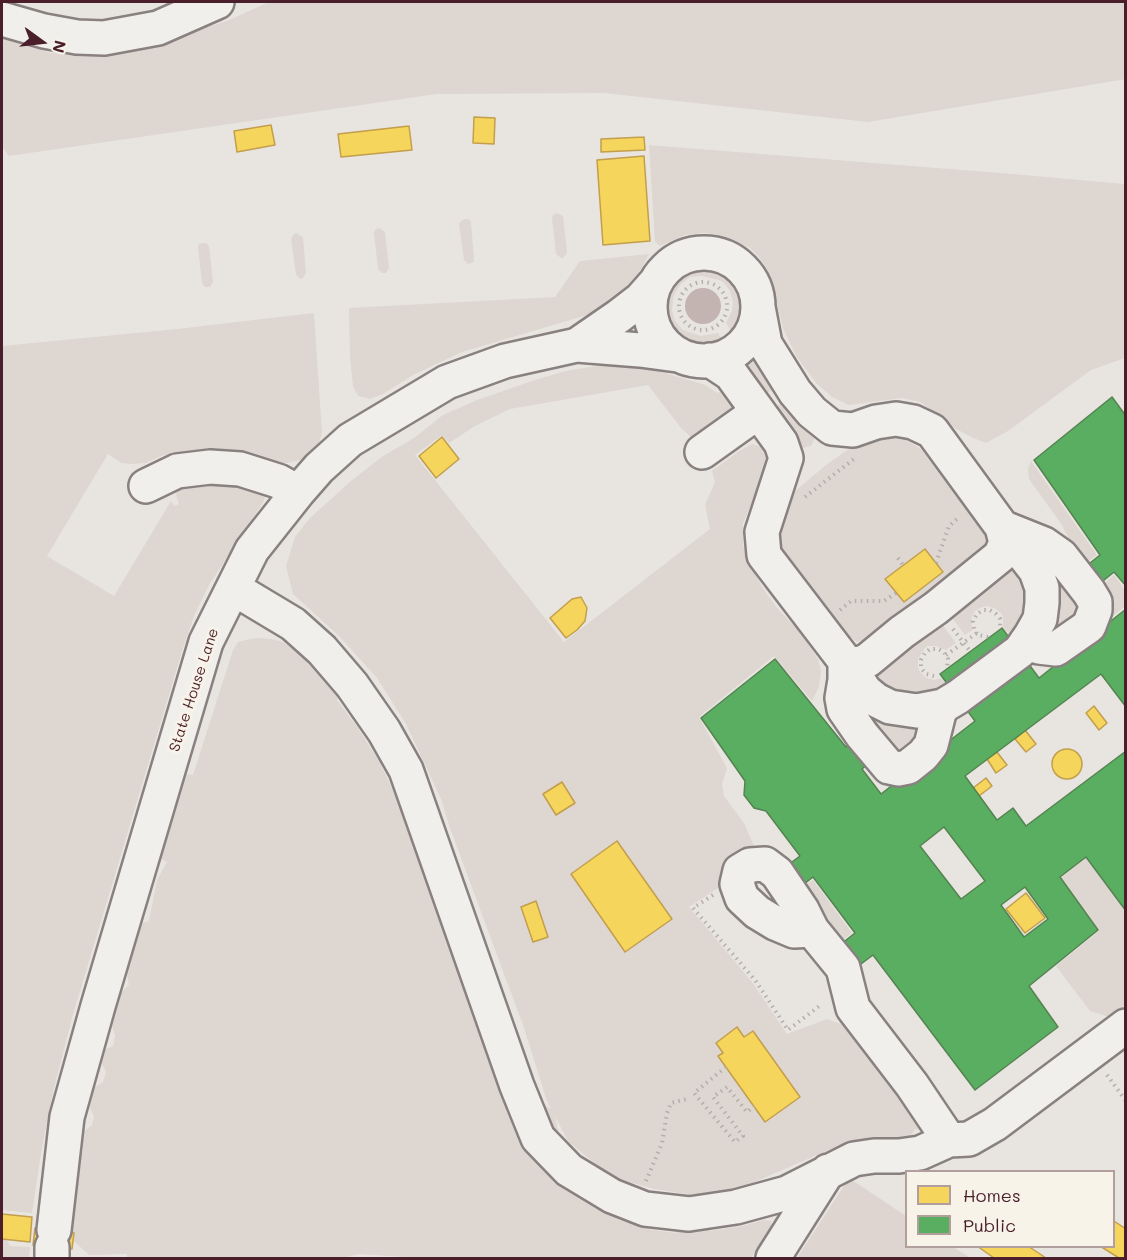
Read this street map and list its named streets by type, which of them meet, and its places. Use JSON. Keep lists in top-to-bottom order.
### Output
{
  "streets": {
    "street": ["State House Lane"]
  },
  "legend": ["Homes", "Public"],
  "north": "right"
}
